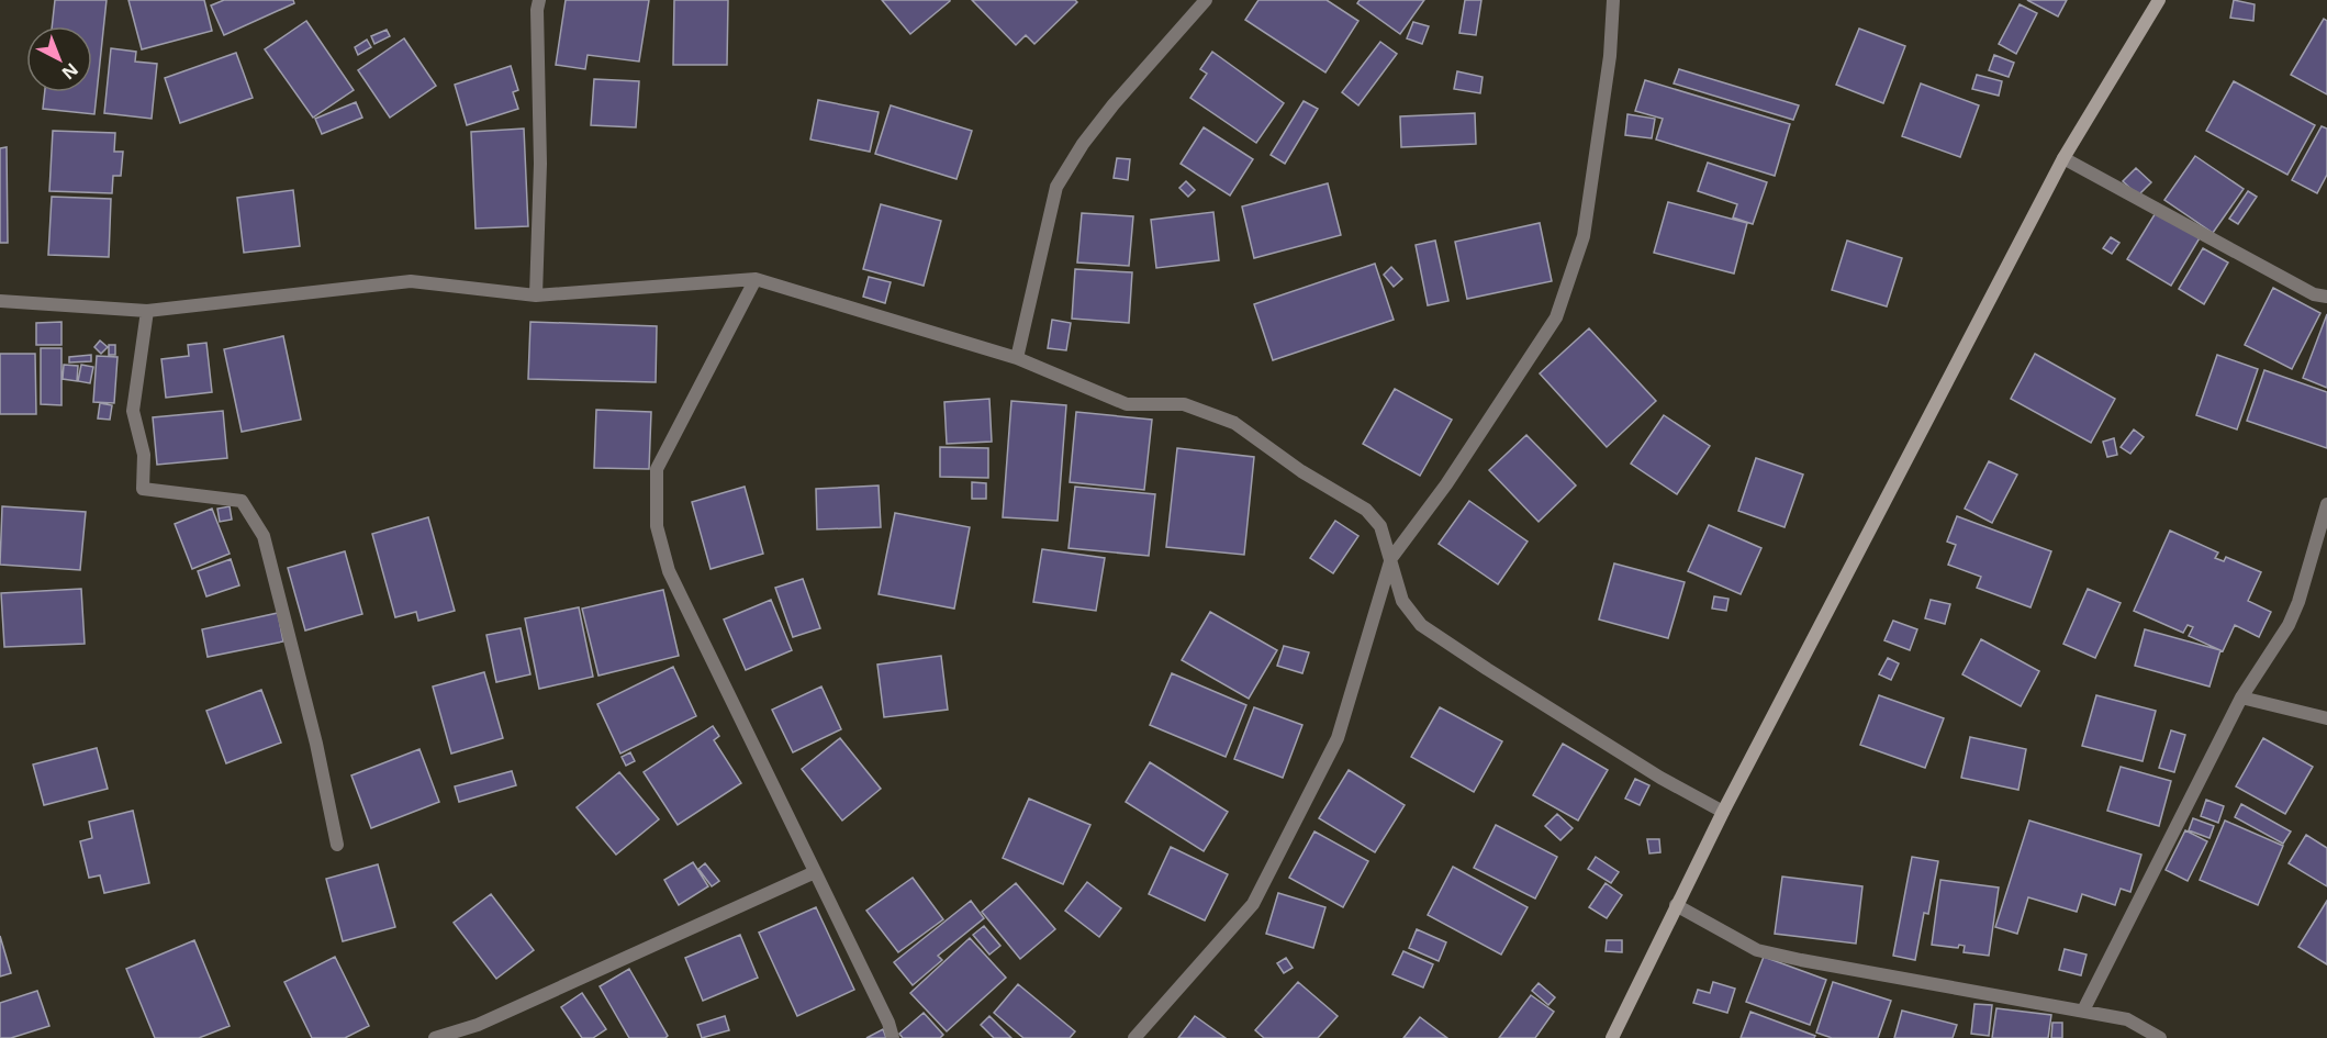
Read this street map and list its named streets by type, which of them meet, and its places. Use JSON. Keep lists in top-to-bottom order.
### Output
{
  "north": "bottom right"
}
